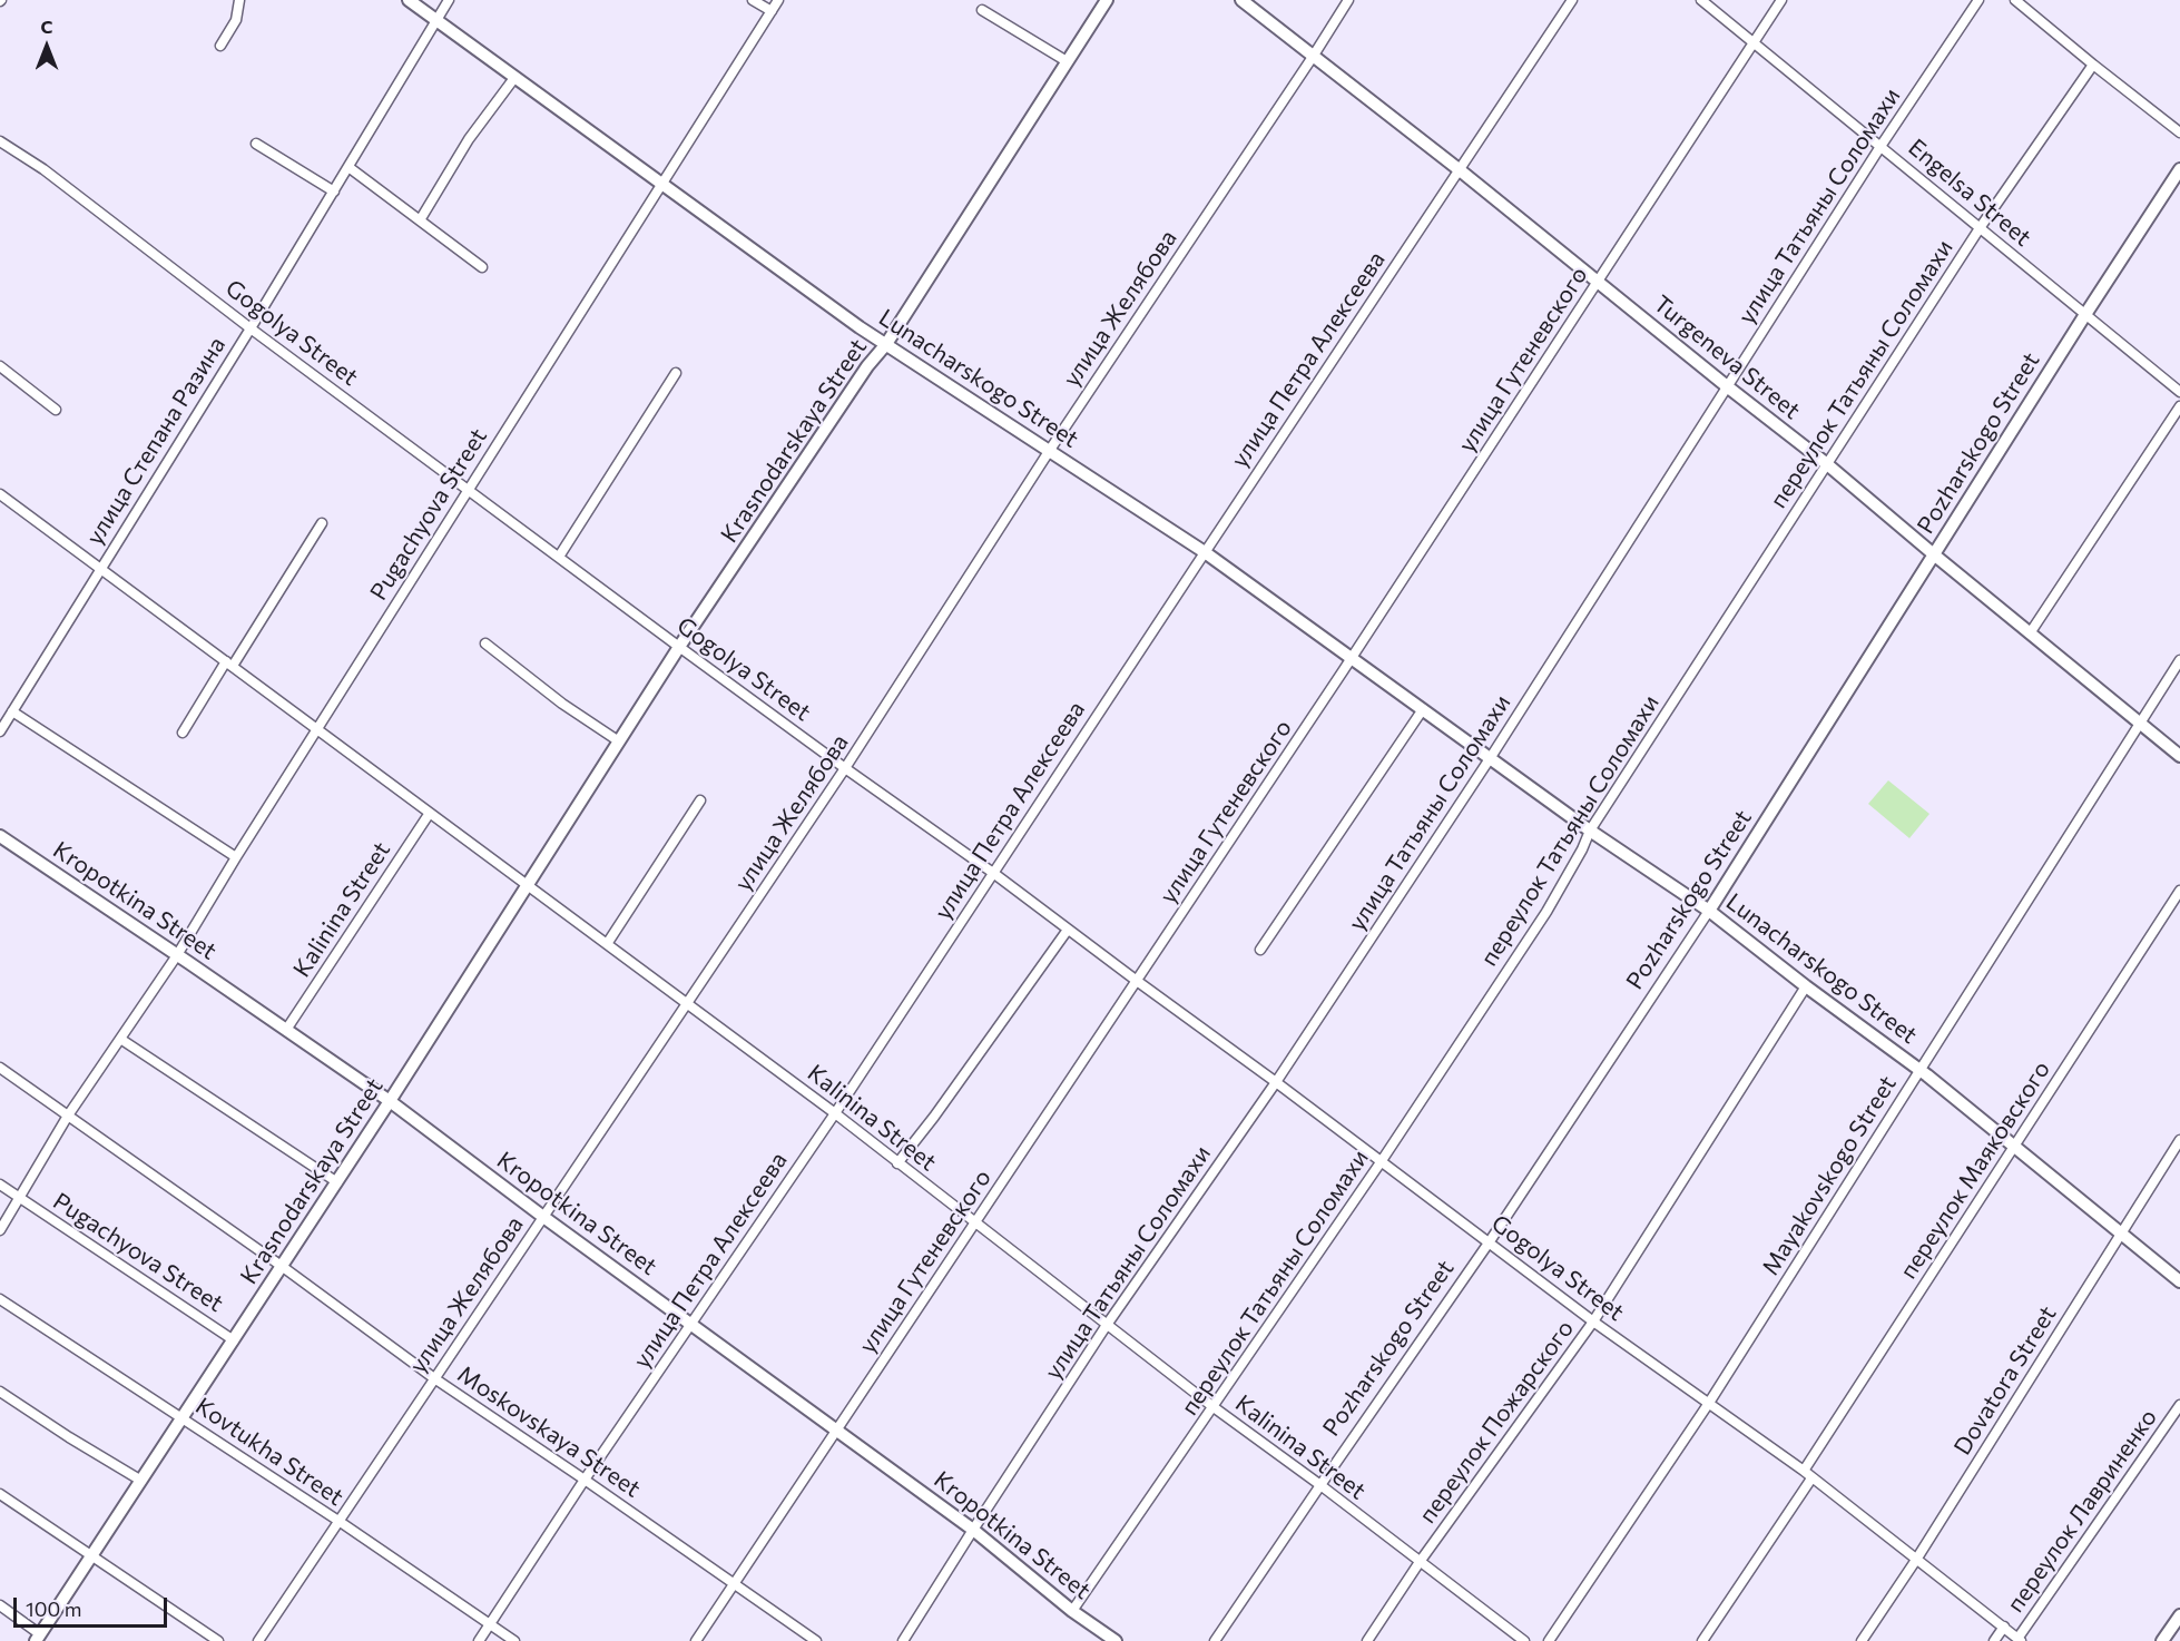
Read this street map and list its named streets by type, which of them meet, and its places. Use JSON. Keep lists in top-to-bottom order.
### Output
{
  "streets": {
    "main road": [
      "Turgeneva Street",
      "Lunacharskogo Street",
      "Krasnodarskaya Street",
      "Pozharskogo Street",
      "Kropotkina Street"
    ],
    "street": [
      "Engelsa Street",
      "улица Татьяны Соломахи",
      "улица Желябова",
      "Gogolya Street",
      "улица Петра Алексеева",
      "улица Гутеневского",
      "переулок Татьяны Соломахи",
      "улица Степана Разина",
      "Pugachyova Street",
      "Kalinina Street",
      "переулок Маяковского",
      "Mayakovskogo Street",
      "Dovatora Street",
      "переулок Пожарского",
      "Moskovskaya Street",
      "Kovtukha Street",
      "переулок Лавриненко"
    ]
  },
  "crossings": [
    ["Engelsa Street", "улица Татьяны Соломахи"],
    ["Engelsa Street", "улица Гутеневского"],
    ["Engelsa Street", "переулок Татьяны Соломахи"],
    ["Engelsa Street", "Pozharskogo Street"],
    ["улица Татьяны Соломахи", "Gogolya Street"],
    ["улица Татьяны Соломахи", "Turgeneva Street"],
    ["улица Татьяны Соломахи", "Lunacharskogo Street"],
    ["улица Татьяны Соломахи", "Kropotkina Street"],
    ["улица Татьяны Соломахи", "Kalinina Street"],
    ["улица Желябова", "Gogolya Street"],
    ["улица Желябова", "Turgeneva Street"],
    ["улица Желябова", "Lunacharskogo Street"],
    ["улица Желябова", "Kropotkina Street"],
    ["улица Желябова", "Kalinina Street"],
    ["улица Желябова", "Moskovskaya Street"],
    ["улица Желябова", "Kovtukha Street"],
    ["Gogolya Street", "улица Петра Алексеева"],
    ["Gogolya Street", "улица Гутеневского"],
    ["Gogolya Street", "переулок Татьяны Соломахи"],
    ["Gogolya Street", "улица Степана Разина"],
    ["Gogolya Street", "Krasnodarskaya Street"],
    ["Gogolya Street", "Pozharskogo Street"],
    ["Gogolya Street", "Pugachyova Street"],
    ["Gogolya Street", "переулок Маяковского"],
    ["Gogolya Street", "Mayakovskogo Street"],
    ["Gogolya Street", "Dovatora Street"],
    ["Gogolya Street", "переулок Пожарского"],
    ["Gogolya Street", "переулок Лавриненко"],
    ["Turgeneva Street", "улица Петра Алексеева"],
    ["Turgeneva Street", "улица Гутеневского"],
    ["Turgeneva Street", "переулок Татьяны Соломахи"],
    ["Turgeneva Street", "Pozharskogo Street"],
    ["Turgeneva Street", "Mayakovskogo Street"],
    ["улица Петра Алексеева", "Lunacharskogo Street"],
    ["улица Петра Алексеева", "Kropotkina Street"],
    ["улица Петра Алексеева", "Kalinina Street"],
    ["улица Петра Алексеева", "Moskovskaya Street"],
    ["улица Петра Алексеева", "Kovtukha Street"],
    ["улица Гутеневского", "Lunacharskogo Street"],
    ["улица Гутеневского", "Kropotkina Street"],
    ["улица Гутеневского", "Kalinina Street"],
    ["улица Гутеневского", "Moskovskaya Street"],
    ["переулок Татьяны Соломахи", "Lunacharskogo Street"],
    ["переулок Татьяны Соломахи", "Kropotkina Street"],
    ["переулок Татьяны Соломахи", "Kalinina Street"],
    ["Lunacharskogo Street", "улица Степана Разина"],
    ["Lunacharskogo Street", "Krasnodarskaya Street"],
    ["Lunacharskogo Street", "Pozharskogo Street"],
    ["Lunacharskogo Street", "Pugachyova Street"],
    ["Lunacharskogo Street", "переулок Маяковского"],
    ["Lunacharskogo Street", "Mayakovskogo Street"],
    ["Lunacharskogo Street", "Dovatora Street"],
    ["Lunacharskogo Street", "переулок Пожарского"],
    ["улица Степана Разина", "Kalinina Street"],
    ["Krasnodarskaya Street", "Pugachyova Street"],
    ["Krasnodarskaya Street", "Kropotkina Street"],
    ["Krasnodarskaya Street", "Kalinina Street"],
    ["Krasnodarskaya Street", "Moskovskaya Street"],
    ["Krasnodarskaya Street", "Kovtukha Street"],
    ["Pozharskogo Street", "Kalinina Street"],
    ["Pugachyova Street", "Kropotkina Street"],
    ["Pugachyova Street", "Kalinina Street"],
    ["Pugachyova Street", "Moskovskaya Street"],
    ["Kropotkina Street", "Kalinina Street"],
    ["Kalinina Street", "переулок Пожарского"]
  ],
  "scale_bar": "100 m",
  "north": "top"
}
